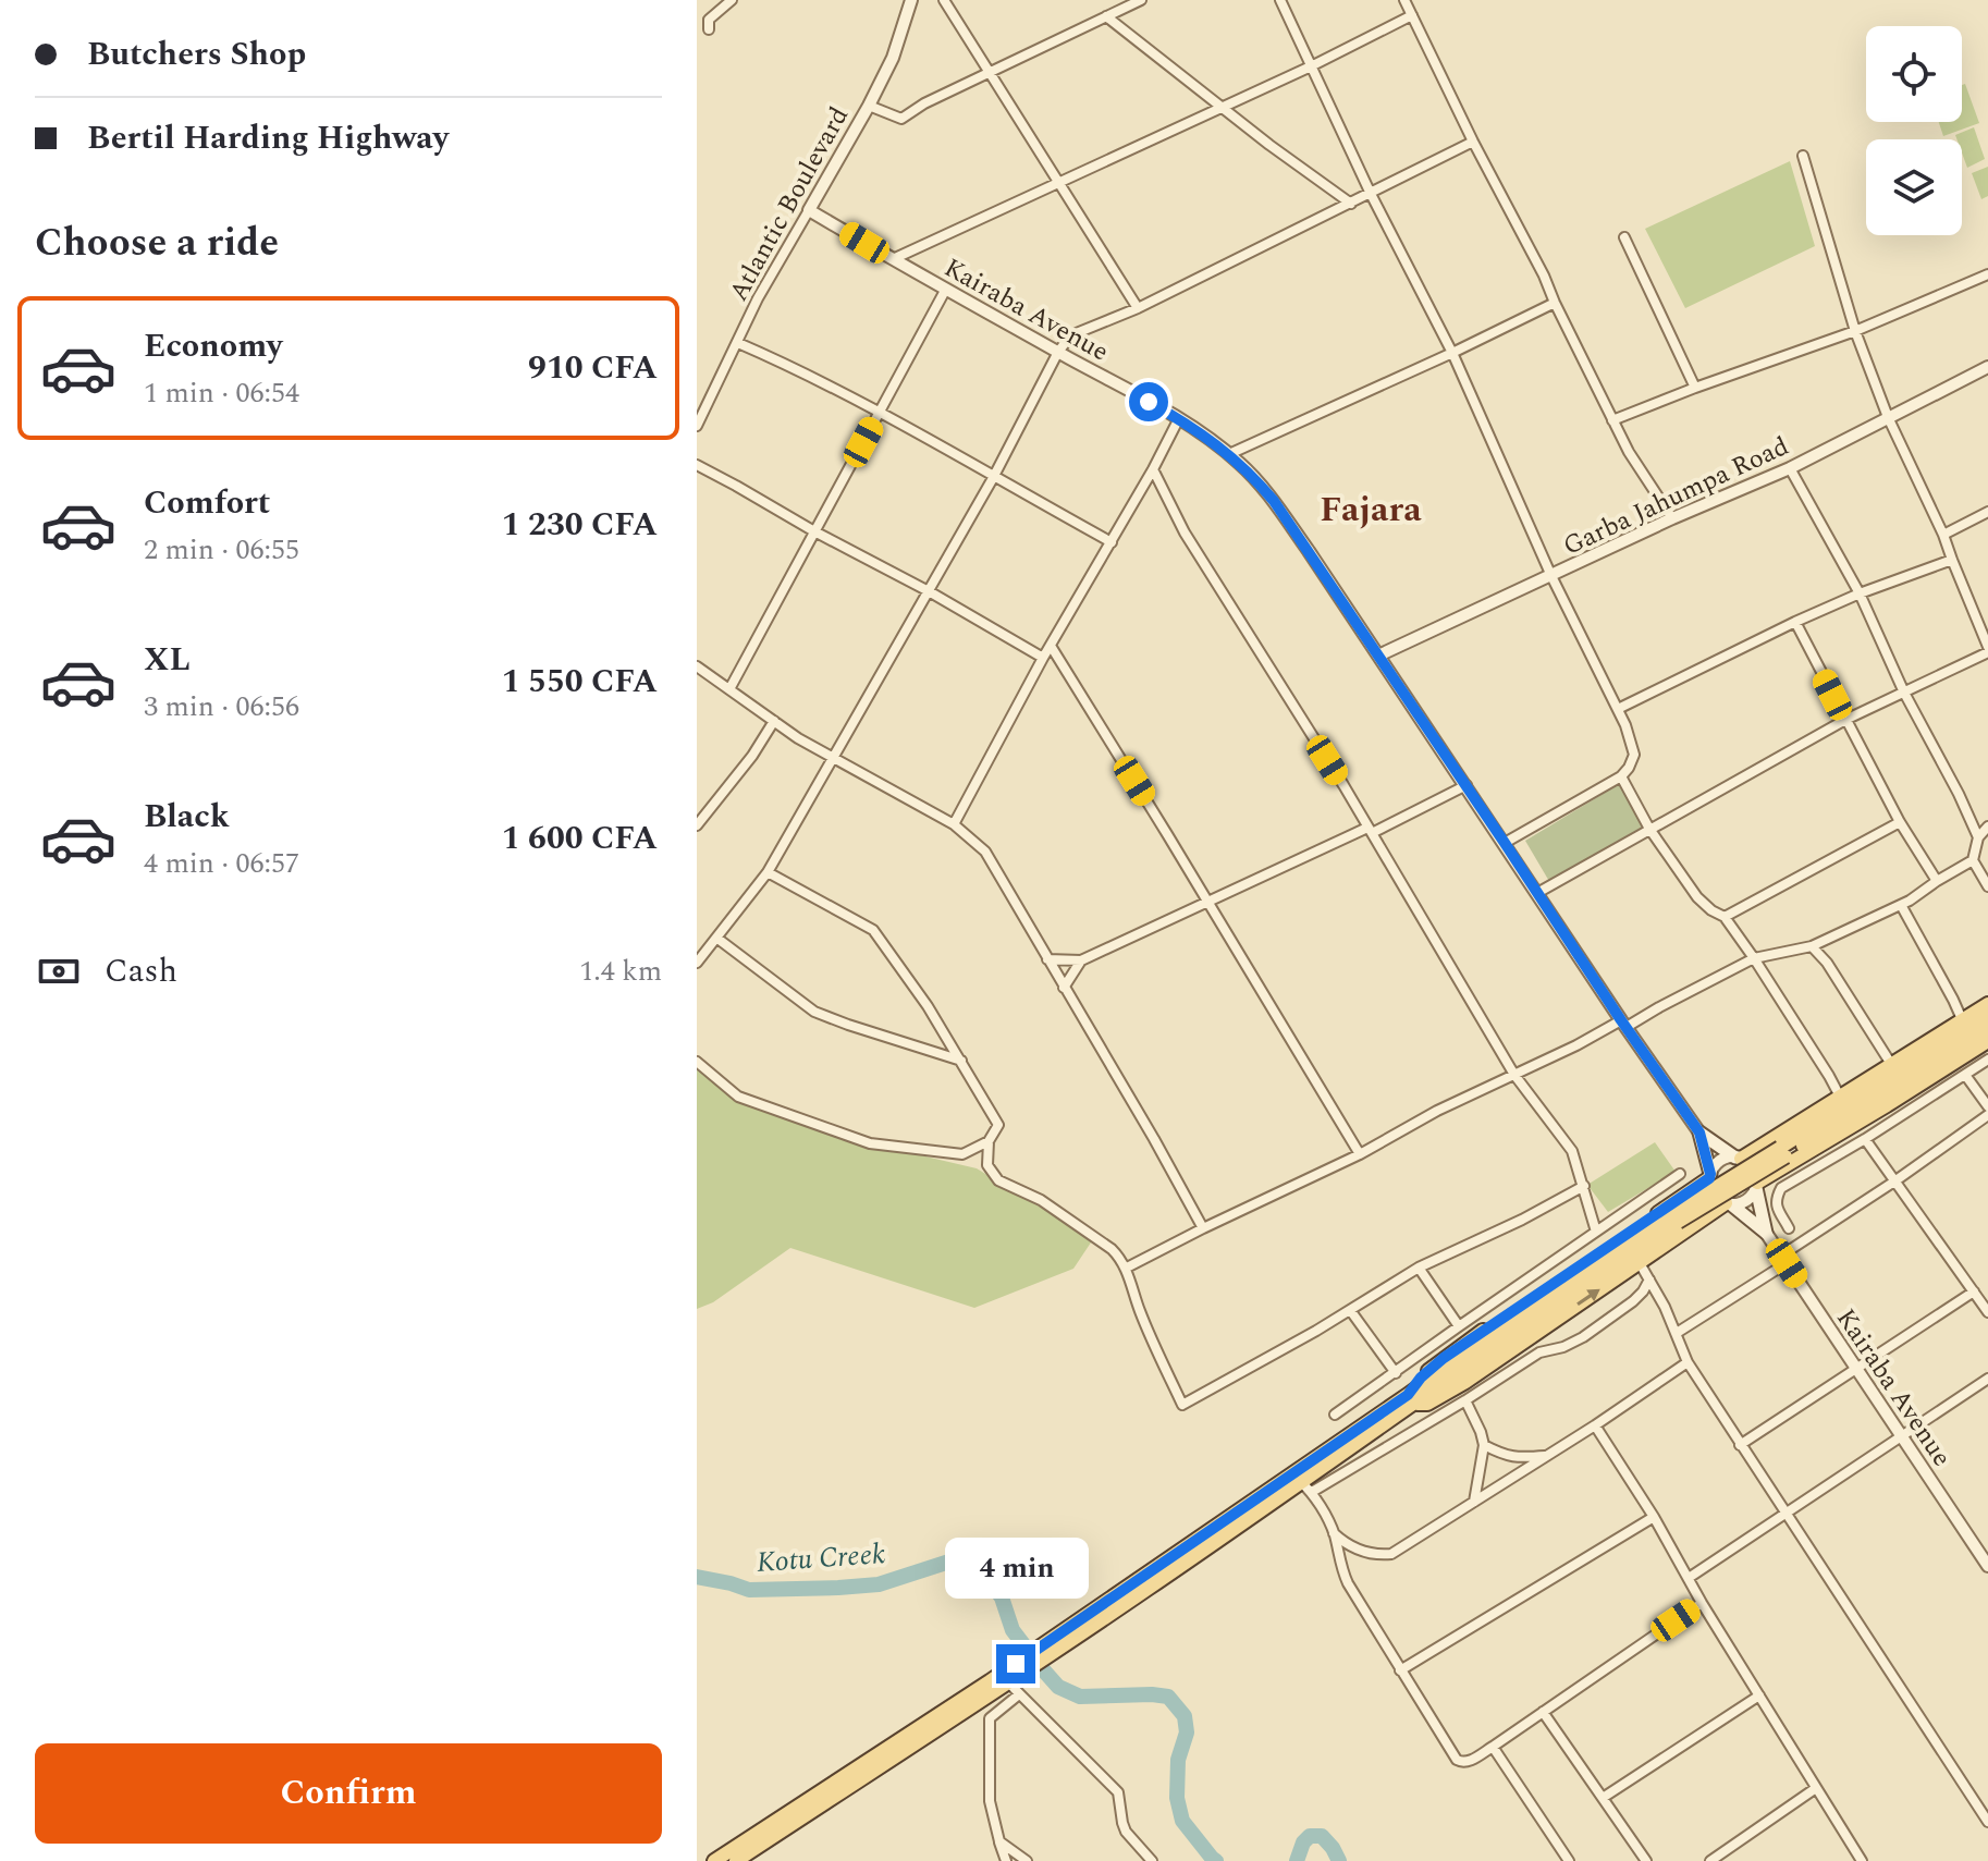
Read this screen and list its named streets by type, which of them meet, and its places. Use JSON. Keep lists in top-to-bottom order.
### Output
{
  "streets": {
    "street": ["Atlantic Boulevard", "Kairaba Avenue", "Garba Jahumpa Road"]
  },
  "crossings": [
    ["Atlantic Boulevard", "Kairaba Avenue"],
    ["Kairaba Avenue", "Garba Jahumpa Road"]
  ],
  "districts": ["Fajara"],
  "water": ["Kotu Creek"],
  "page": {
    "banner": ["Butchers Shop", "Bertil Harding Highway"],
    "heading": "Choose a ride",
    "list": [
      {
        "name": "Economy",
        "note": "1 min · 06:54",
        "value": "910 CFA"
      },
      {
        "name": "Comfort",
        "note": "2 min · 06:55",
        "value": "1 230 CFA"
      },
      {
        "name": "XL",
        "note": "3 min · 06:56",
        "value": "1 550 CFA"
      },
      {
        "name": "Black",
        "note": "4 min · 06:57",
        "value": "1 600 CFA"
      }
    ],
    "pay": ["Cash", "1.4 km"],
    "bubble": "4 min",
    "buttons": "Confirm"
  }
}
